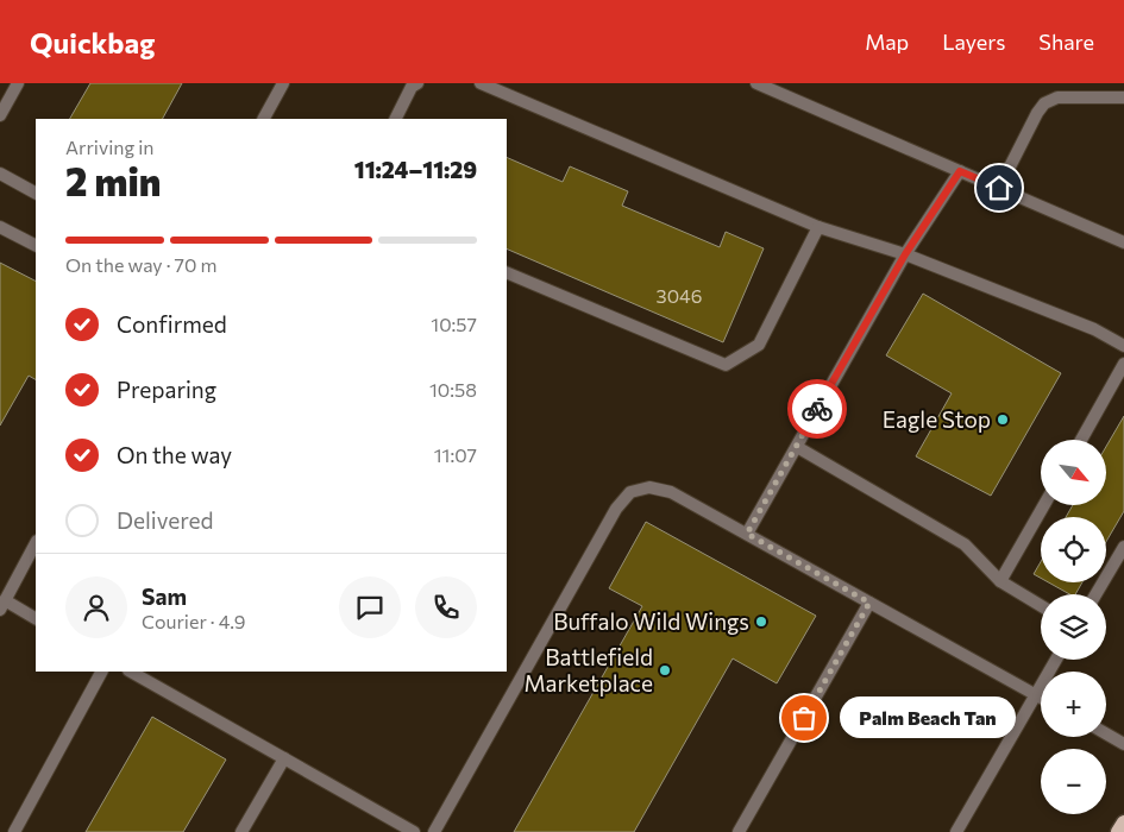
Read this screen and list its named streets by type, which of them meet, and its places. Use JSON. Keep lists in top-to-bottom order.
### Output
{
  "places": [
    "Eagle Stop",
    "Buffalo Wild Wings",
    "Battlefield Marketplace",
    "Palm Beach Tan"
  ],
  "house_numbers": ["3046"],
  "north": "bottom right",
  "page": {
    "header": "Quickbag",
    "nav": ["Map", "Layers", "Share"],
    "heading": ["2 min", "Arriving in", "11:24–11:29"],
    "panel": ["Sam", "Courier · 4.9"],
    "bar": "On the way · 70 m",
    "list": [
      ["Confirmed", "10:57"],
      ["Preparing", "10:58"],
      ["On the way", "11:07"],
      "Delivered"
    ],
    "map_buttons": ["+", "−"],
    "bubble": "Palm Beach Tan"
  }
}
